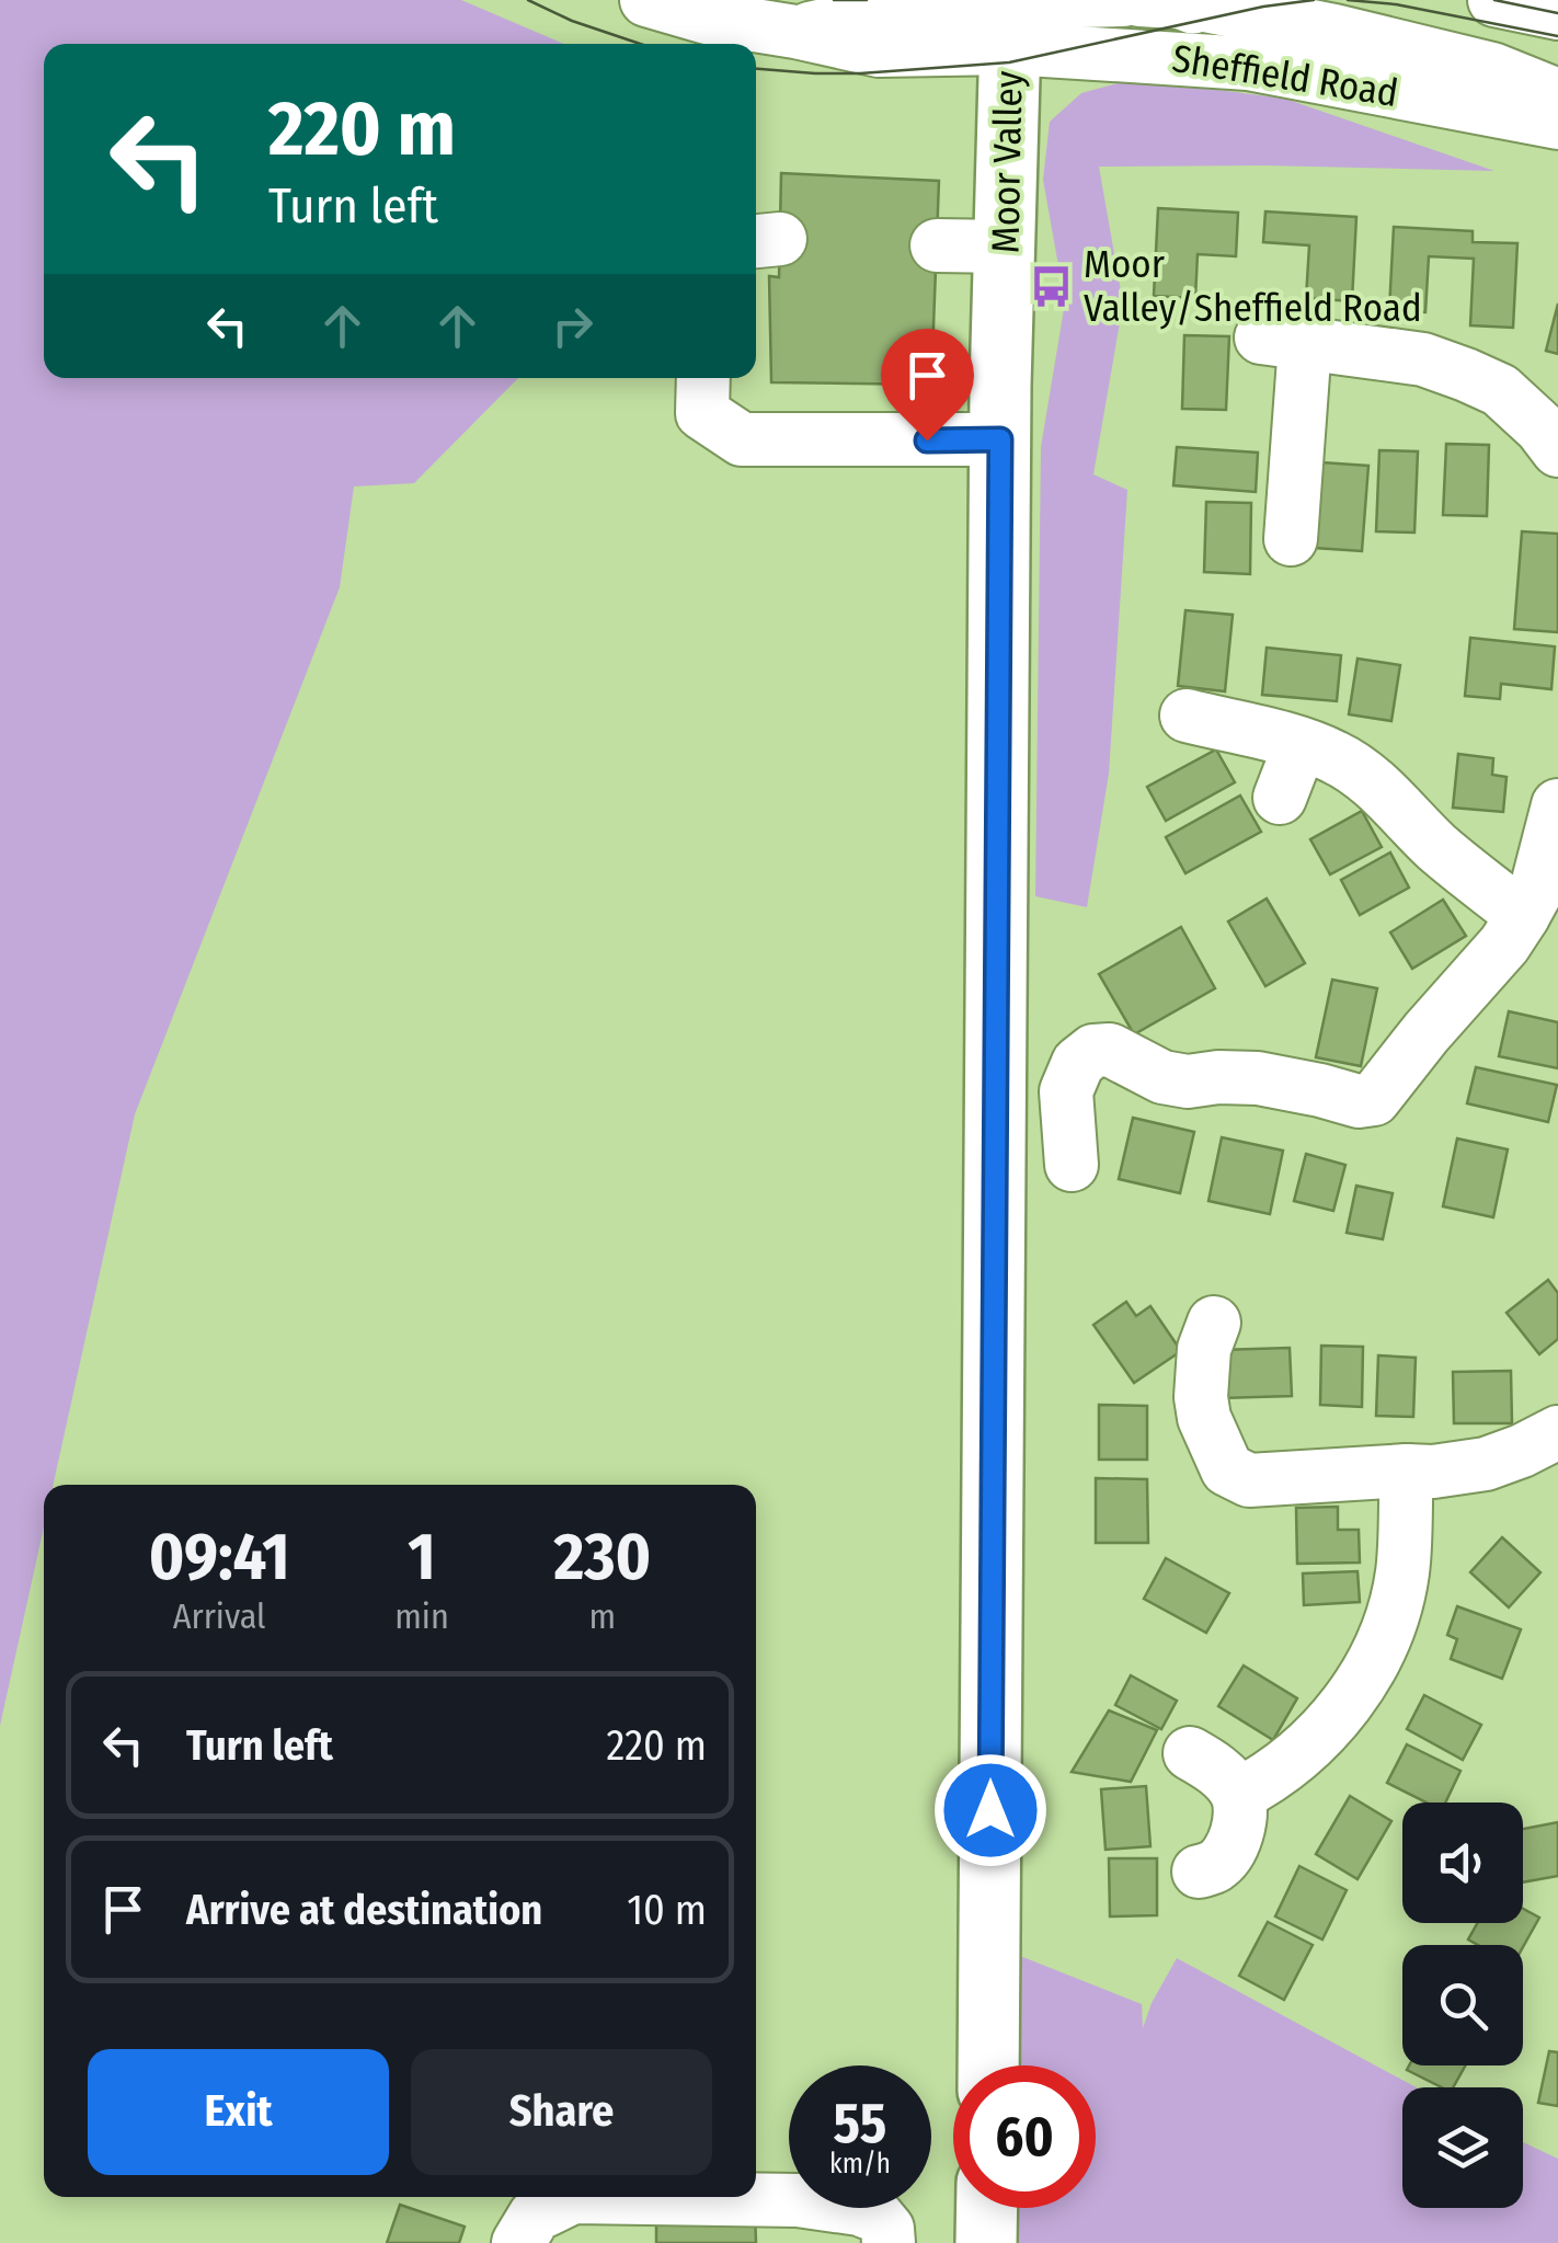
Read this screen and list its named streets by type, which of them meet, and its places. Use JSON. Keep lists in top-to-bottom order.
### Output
{
  "streets": {
    "main road": ["Moor Valley"],
    "street": ["Sheffield Road"]
  },
  "crossings": [
    ["Sheffield Road", "Moor Valley"]
  ],
  "places": {
    "bus stop": ["Moor Valley/Sheffield Road"]
  },
  "page": {
    "turn": ["220 m", "Turn left"],
    "eta": [
      "09:41",
      "Arrival",
      "1",
      "min",
      "230",
      "m"
    ],
    "list": [
      {
        "name": "Turn left",
        "value": "220 m"
      },
      {
        "name": "Arrive at destination",
        "value": "10 m"
      }
    ],
    "buttons": ["Exit", "Share"],
    "speed": "55 km/h",
    "limit": "60"
  }
}
